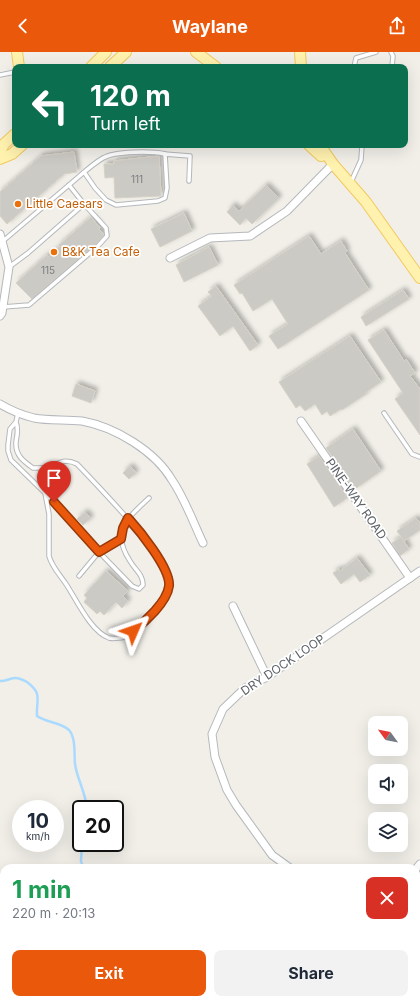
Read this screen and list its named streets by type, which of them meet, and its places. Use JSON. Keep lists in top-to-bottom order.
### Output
{
  "streets": {
    "street": ["PINE-WAY ROAD", "DRY DOCK LOOP"]
  },
  "crossings": [
    ["PINE-WAY ROAD", "DRY DOCK LOOP"]
  ],
  "places": ["Little Caesars", "B&K Tea Cafe"],
  "house_numbers": ["111", "115"],
  "north": "top left",
  "page": {
    "header": "Waylane",
    "turn": ["120 m", "Turn left"],
    "speed": "10 km/h",
    "limit": "20",
    "heading": ["1 min", "220 m · 20:13"],
    "buttons": ["Exit", "Share"]
  }
}
